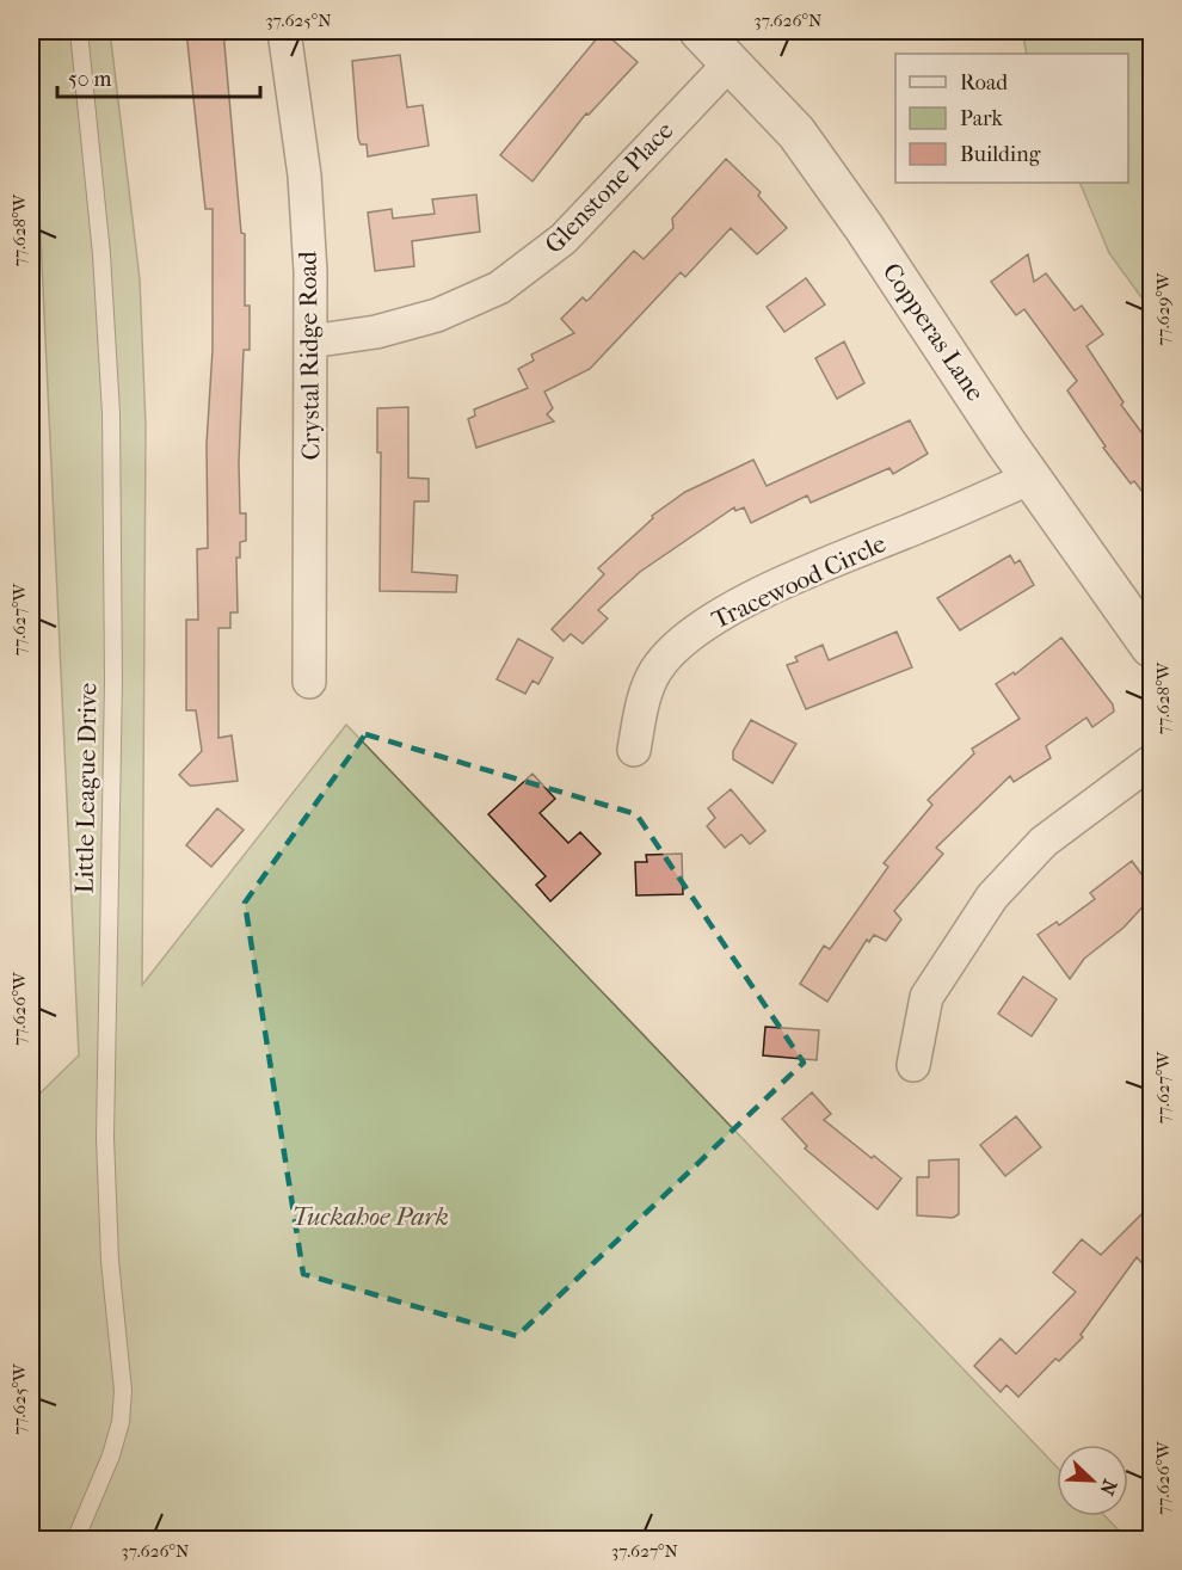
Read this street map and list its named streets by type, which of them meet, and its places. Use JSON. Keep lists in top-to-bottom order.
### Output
{
  "streets": {
    "street": [
      "Glenstone Place",
      "Copperas Lane",
      "Crystal Ridge Road",
      "Tracewood Circle"
    ],
    "lane": ["Little League Drive"]
  },
  "crossings": [
    ["Glenstone Place", "Copperas Lane"],
    ["Glenstone Place", "Crystal Ridge Road"],
    ["Copperas Lane", "Tracewood Circle"]
  ],
  "parks": ["Tuckahoe Park"],
  "legend": ["Road", "Park", "Building"],
  "scale_bar": "50 m",
  "north": "bottom right",
  "coordinates": [
    "37.625°N",
    "37.626°N",
    "77.628°W",
    "77.629°W",
    "77.627°W",
    "77.626°W",
    "77.625°W",
    "37.627°N"
  ]
}
